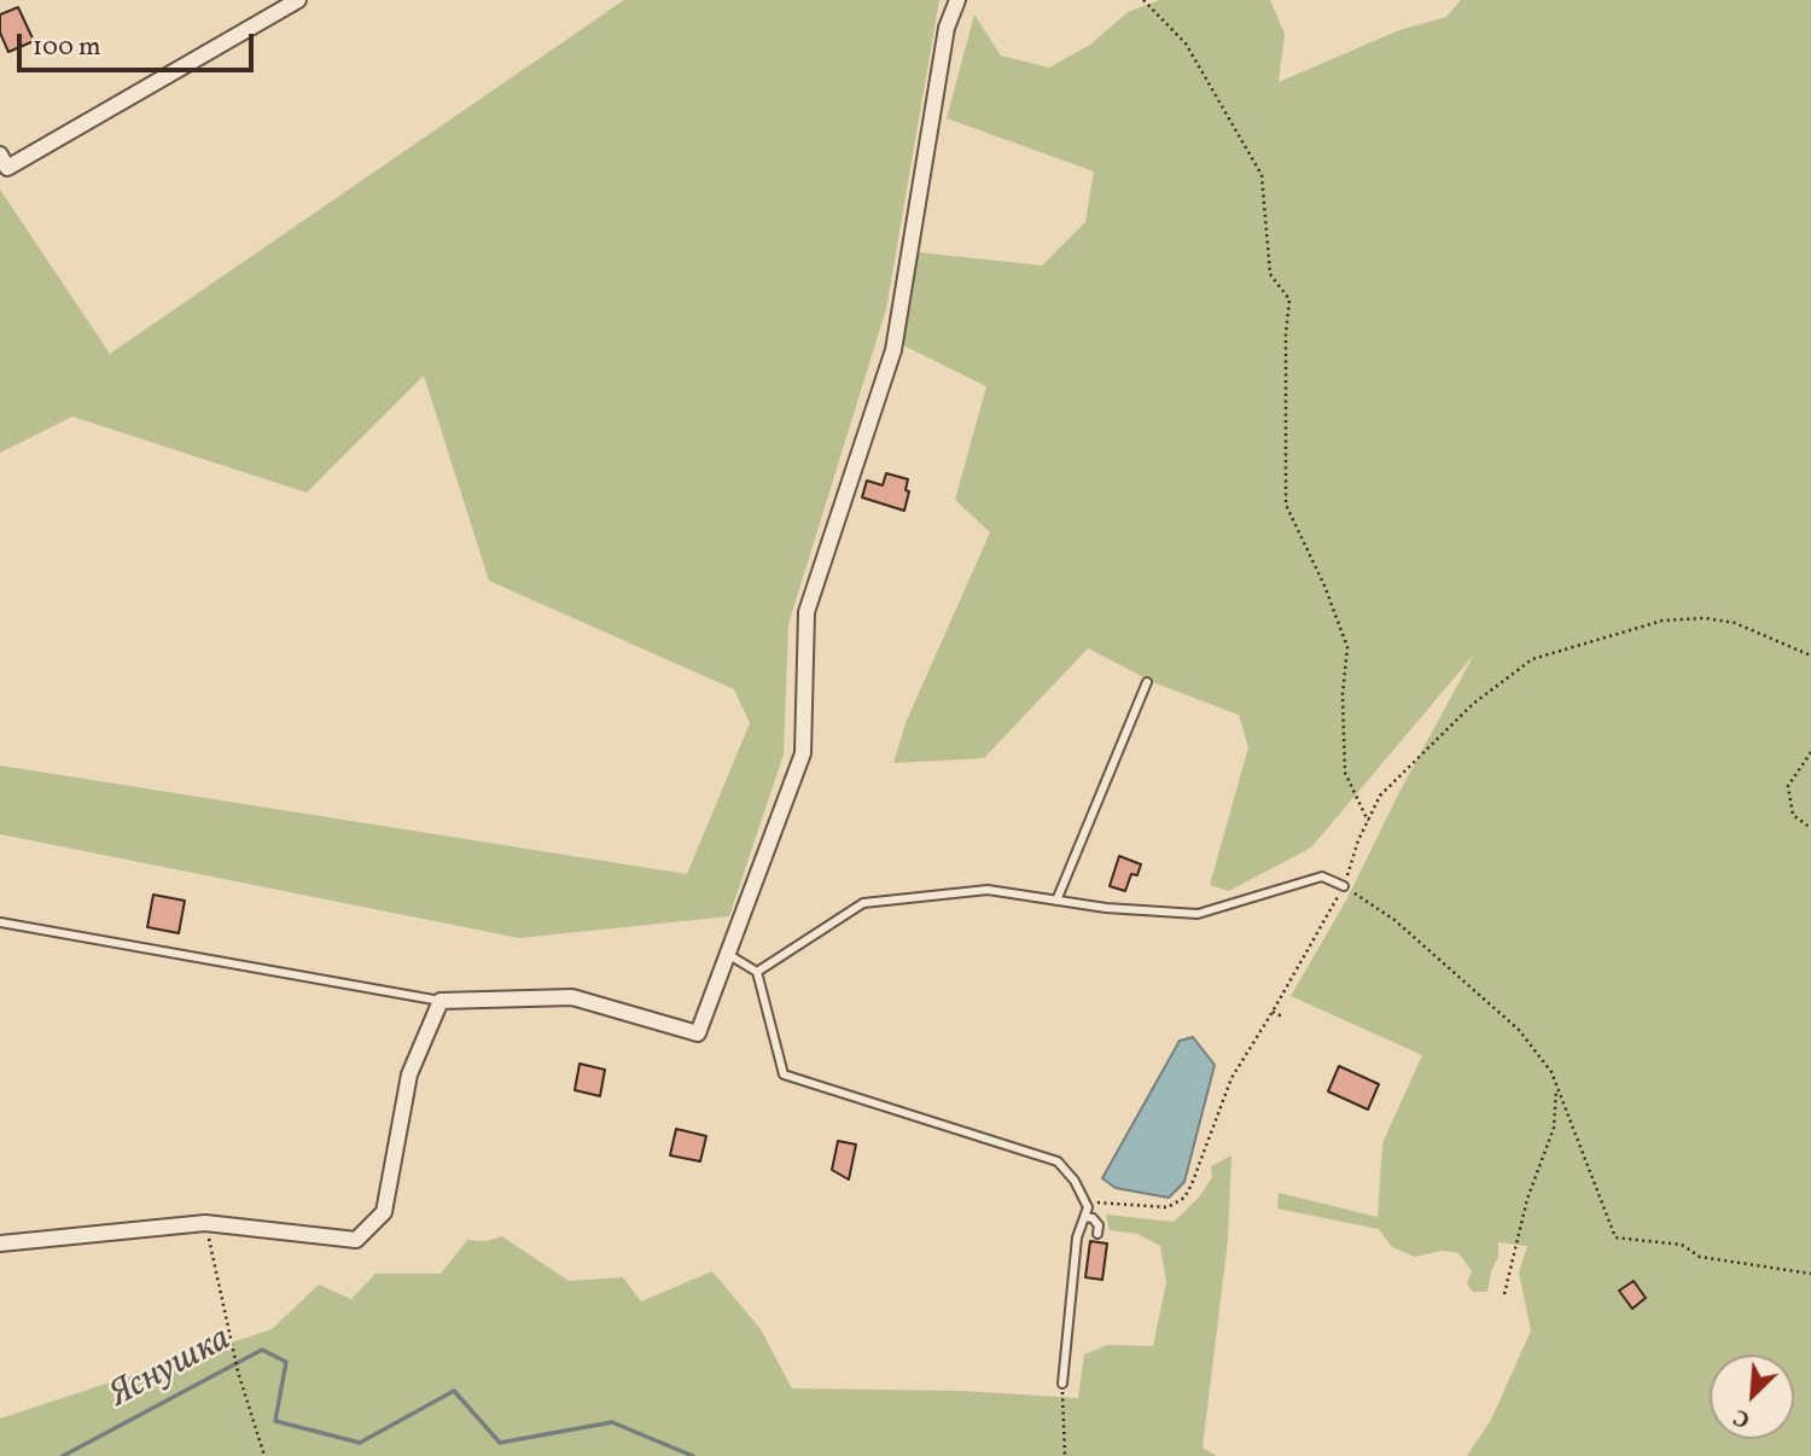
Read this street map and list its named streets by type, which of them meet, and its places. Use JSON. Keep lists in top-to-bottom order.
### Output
{
  "water": ["Яснушка"],
  "scale_bar": "100 m",
  "north": "bottom left"
}
